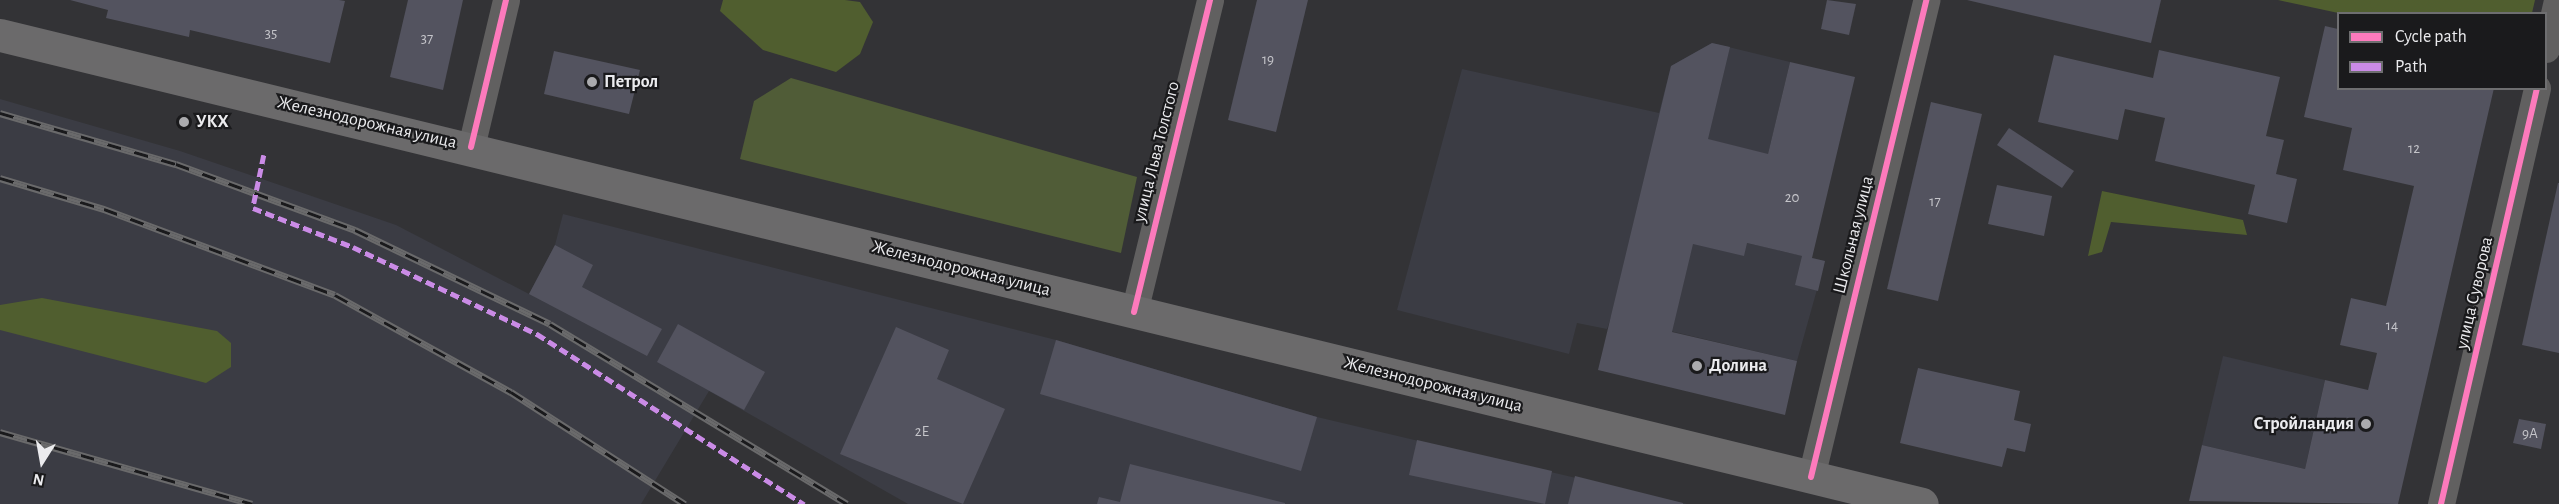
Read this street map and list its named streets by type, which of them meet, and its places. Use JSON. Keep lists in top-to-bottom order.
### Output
{
  "streets": {
    "main road": ["Железнодорожная улица"],
    "street": ["улица Льва Толстого", "Школьная улица", "улица Суворова"]
  },
  "crossings": [
    ["Железнодорожная улица", "улица Льва Толстого"],
    ["Железнодорожная улица", "Школьная улица"]
  ],
  "places": [
    "Петрол",
    "УКХ",
    "Долина",
    "Стройландия"
  ],
  "house_numbers": [
    "35",
    "37",
    "19",
    "12",
    "20",
    "17",
    "14",
    "2Е",
    "9А"
  ],
  "legend": ["Cycle path", "Path"],
  "north": "bottom"
}
